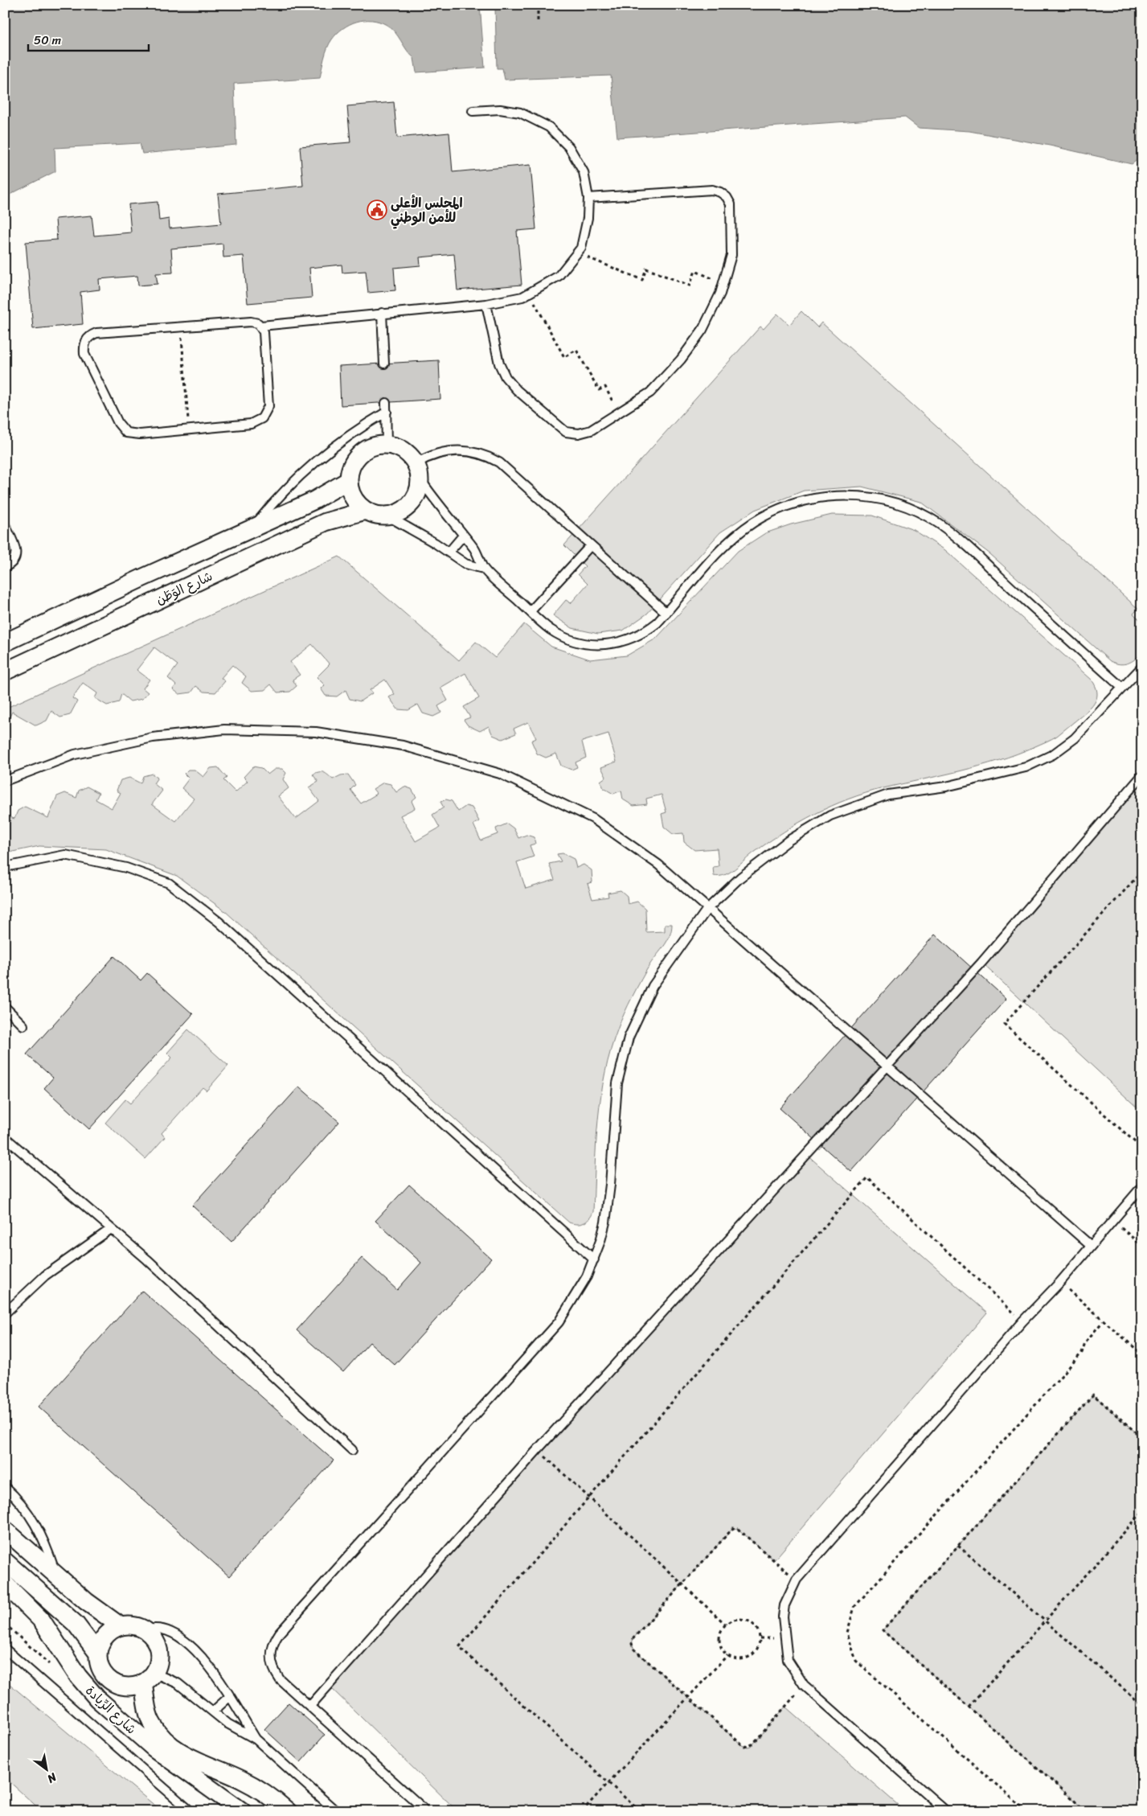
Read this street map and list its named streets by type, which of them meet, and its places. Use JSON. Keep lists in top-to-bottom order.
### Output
{
  "streets": {
    "street": ["شارع الوَطَن", "شارع الرِّيادة"]
  },
  "places": {
    "public building": ["المجلس الأعلى للأمن الوطني"]
  },
  "scale_bar": "50 m",
  "north": "bottom right"
}
